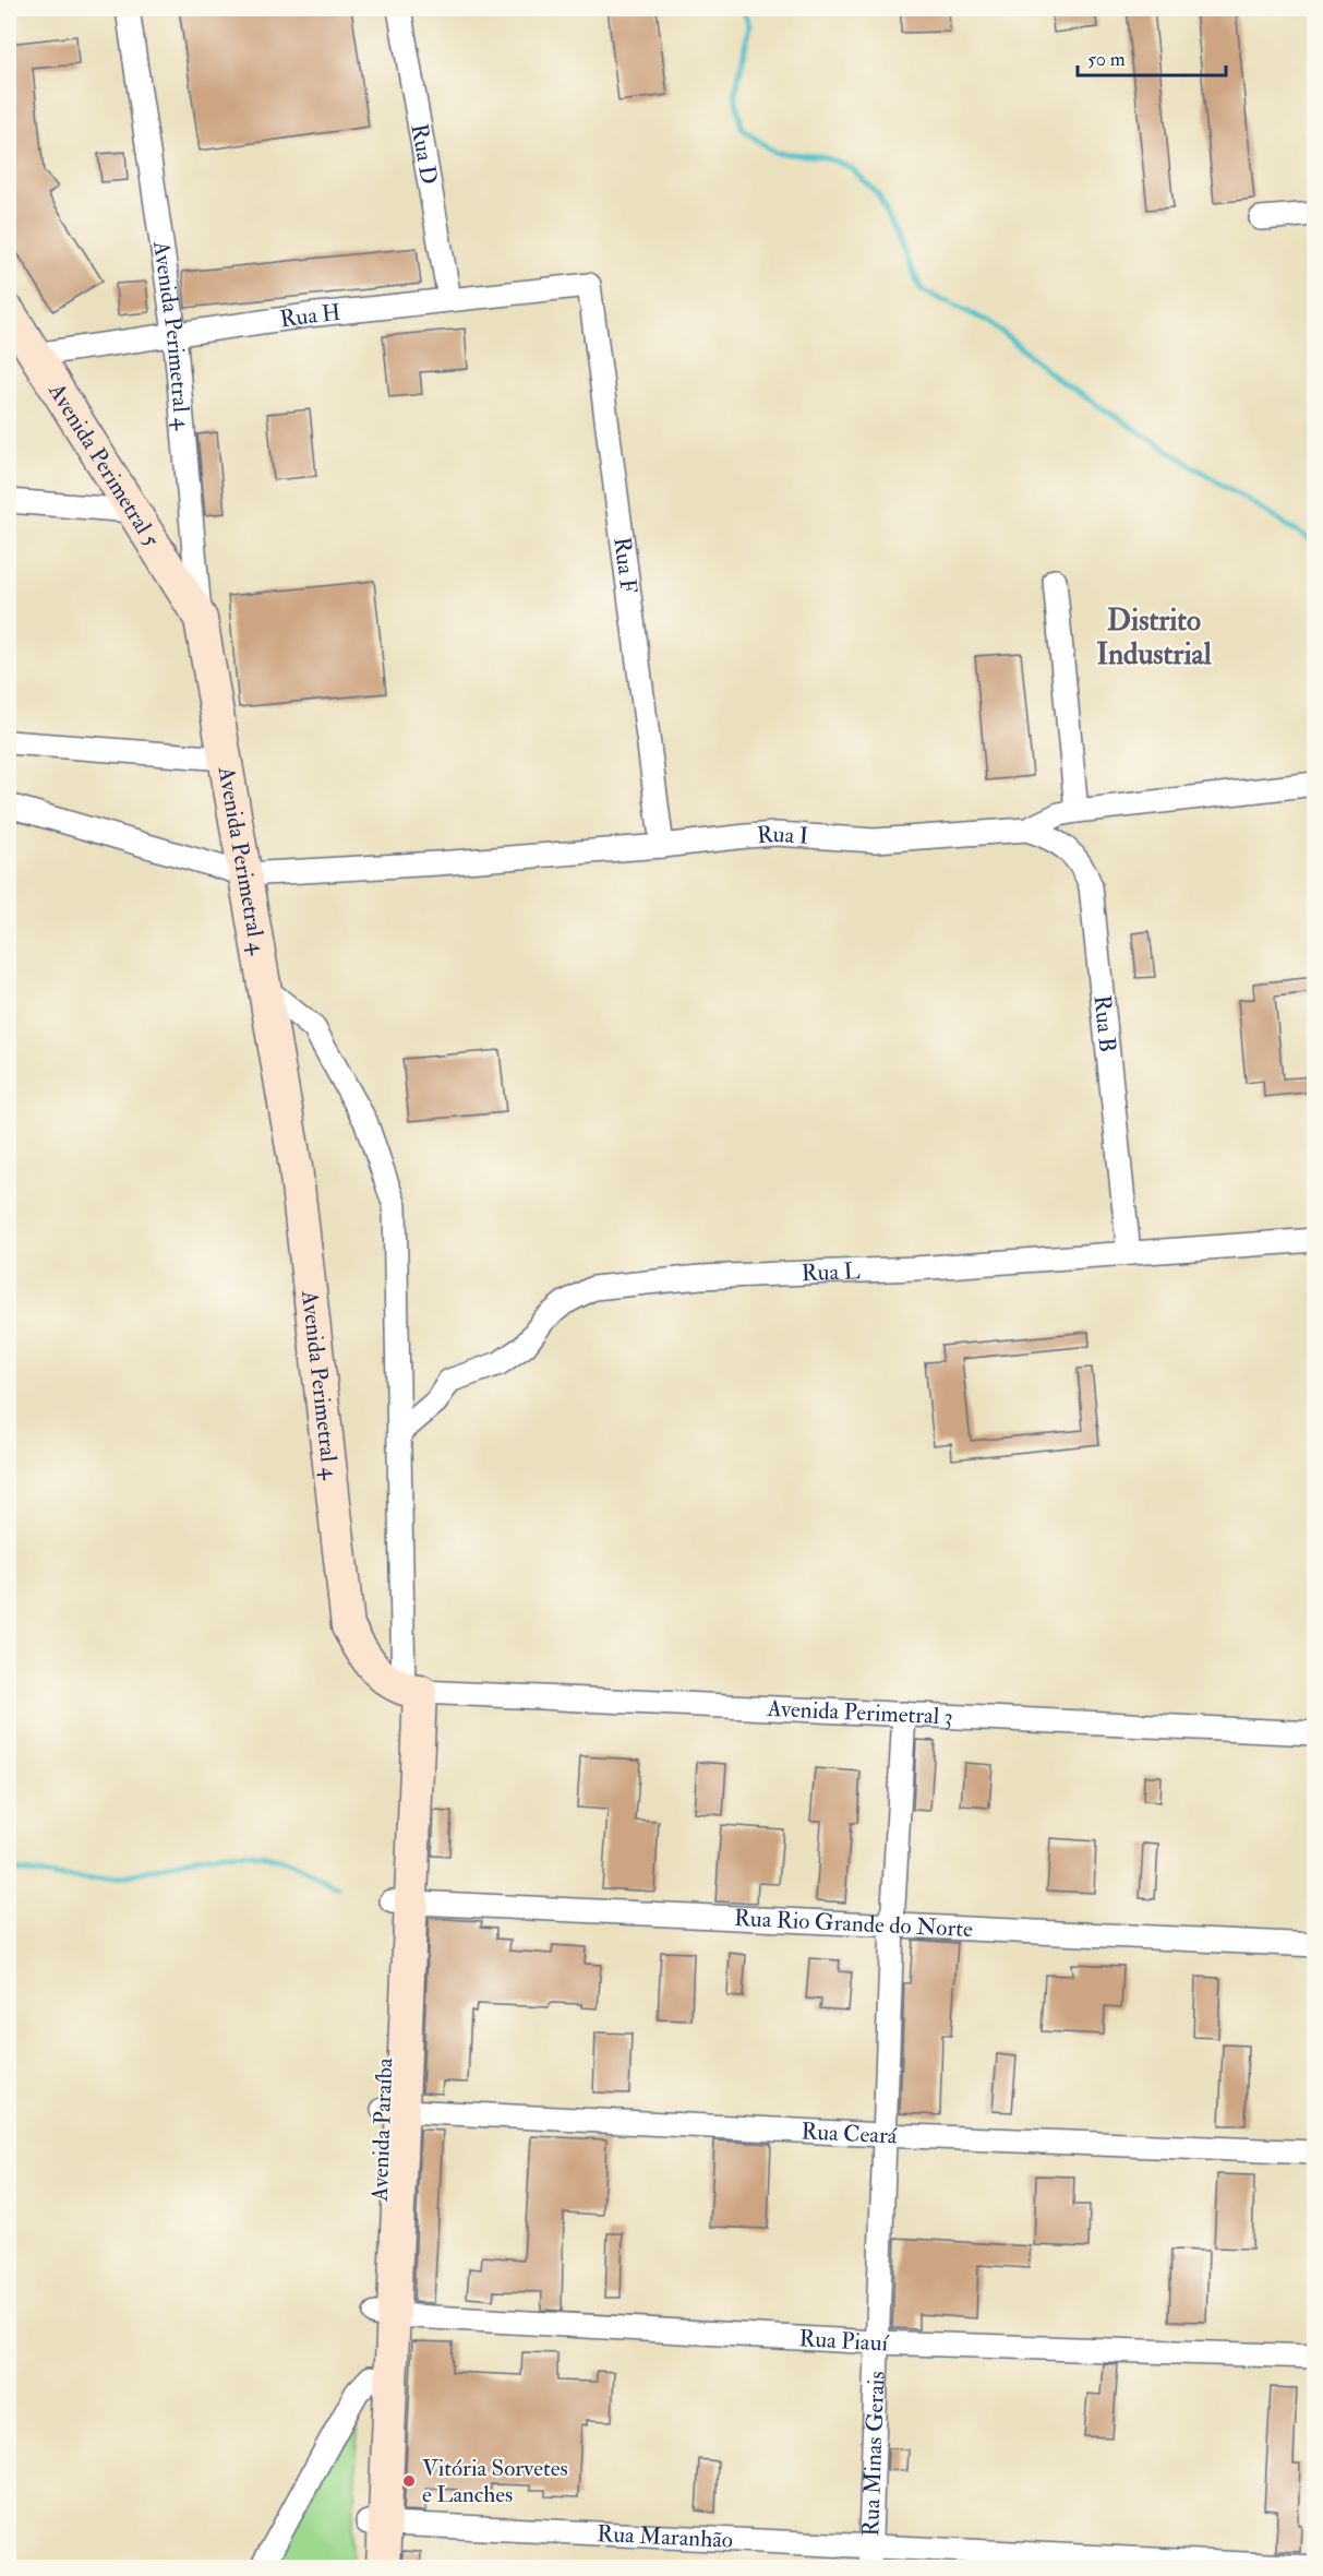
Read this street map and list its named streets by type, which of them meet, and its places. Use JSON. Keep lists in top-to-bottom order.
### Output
{
  "streets": {
    "street": [
      "Rua D",
      "Rua H",
      "Avenida Perimetral 4",
      "Avenida Perimetral 5",
      "Rua F",
      "Rua I",
      "Rua B",
      "Rua L",
      "Avenida Perimetral 3",
      "Rua Rio Grande do Norte",
      "Avenida Paraíba",
      "Rua Ceará",
      "Rua Piauí",
      "Rua Minas Gerais",
      "Rua Maranhão"
    ]
  },
  "crossings": [
    ["Rua D", "Rua H"],
    ["Rua H", "Avenida Perimetral 4"],
    ["Rua H", "Avenida Perimetral 5"],
    ["Rua H", "Rua F"],
    ["Avenida Perimetral 4", "Avenida Perimetral 5"],
    ["Avenida Perimetral 4", "Rua I"],
    ["Avenida Perimetral 4", "Avenida Perimetral 3"],
    ["Avenida Perimetral 4", "Avenida Paraíba"],
    ["Rua F", "Rua I"],
    ["Rua I", "Rua B"],
    ["Rua B", "Rua L"],
    ["Avenida Perimetral 3", "Avenida Paraíba"],
    ["Avenida Perimetral 3", "Rua Minas Gerais"],
    ["Rua Rio Grande do Norte", "Avenida Paraíba"],
    ["Rua Rio Grande do Norte", "Rua Minas Gerais"],
    ["Avenida Paraíba", "Rua Ceará"],
    ["Avenida Paraíba", "Rua Piauí"],
    ["Avenida Paraíba", "Rua Maranhão"],
    ["Rua Ceará", "Rua Minas Gerais"],
    ["Rua Piauí", "Rua Minas Gerais"],
    ["Rua Minas Gerais", "Rua Maranhão"]
  ],
  "districts": ["Distrito Industrial"],
  "places": ["Vitória Sorvetes e Lanches"],
  "scale_bar": "50 m"
}
